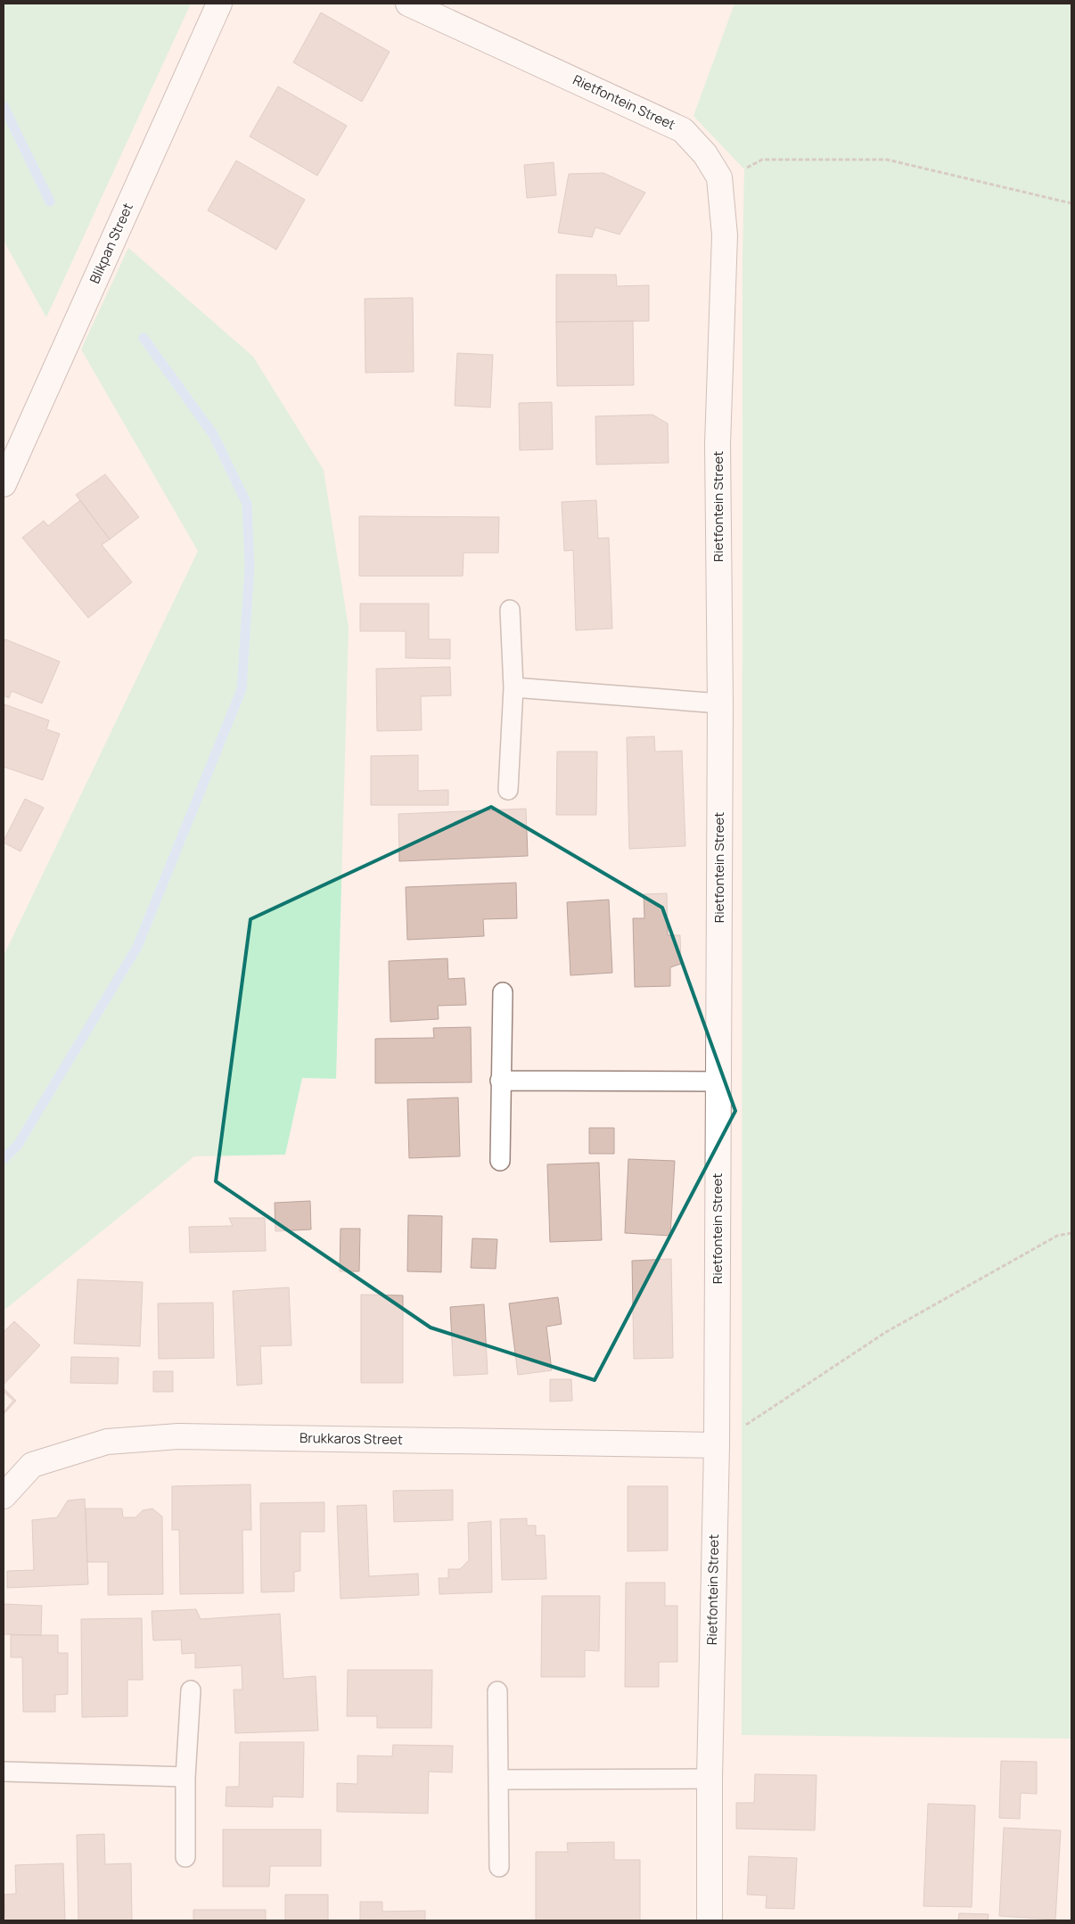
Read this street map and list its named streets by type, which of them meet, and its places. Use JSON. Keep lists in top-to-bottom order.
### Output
{
  "streets": {
    "street": ["Rietfontein Street", "Blikpan Street", "Brukkaros Street"]
  },
  "crossings": [
    ["Rietfontein Street", "Brukkaros Street"]
  ]
}
